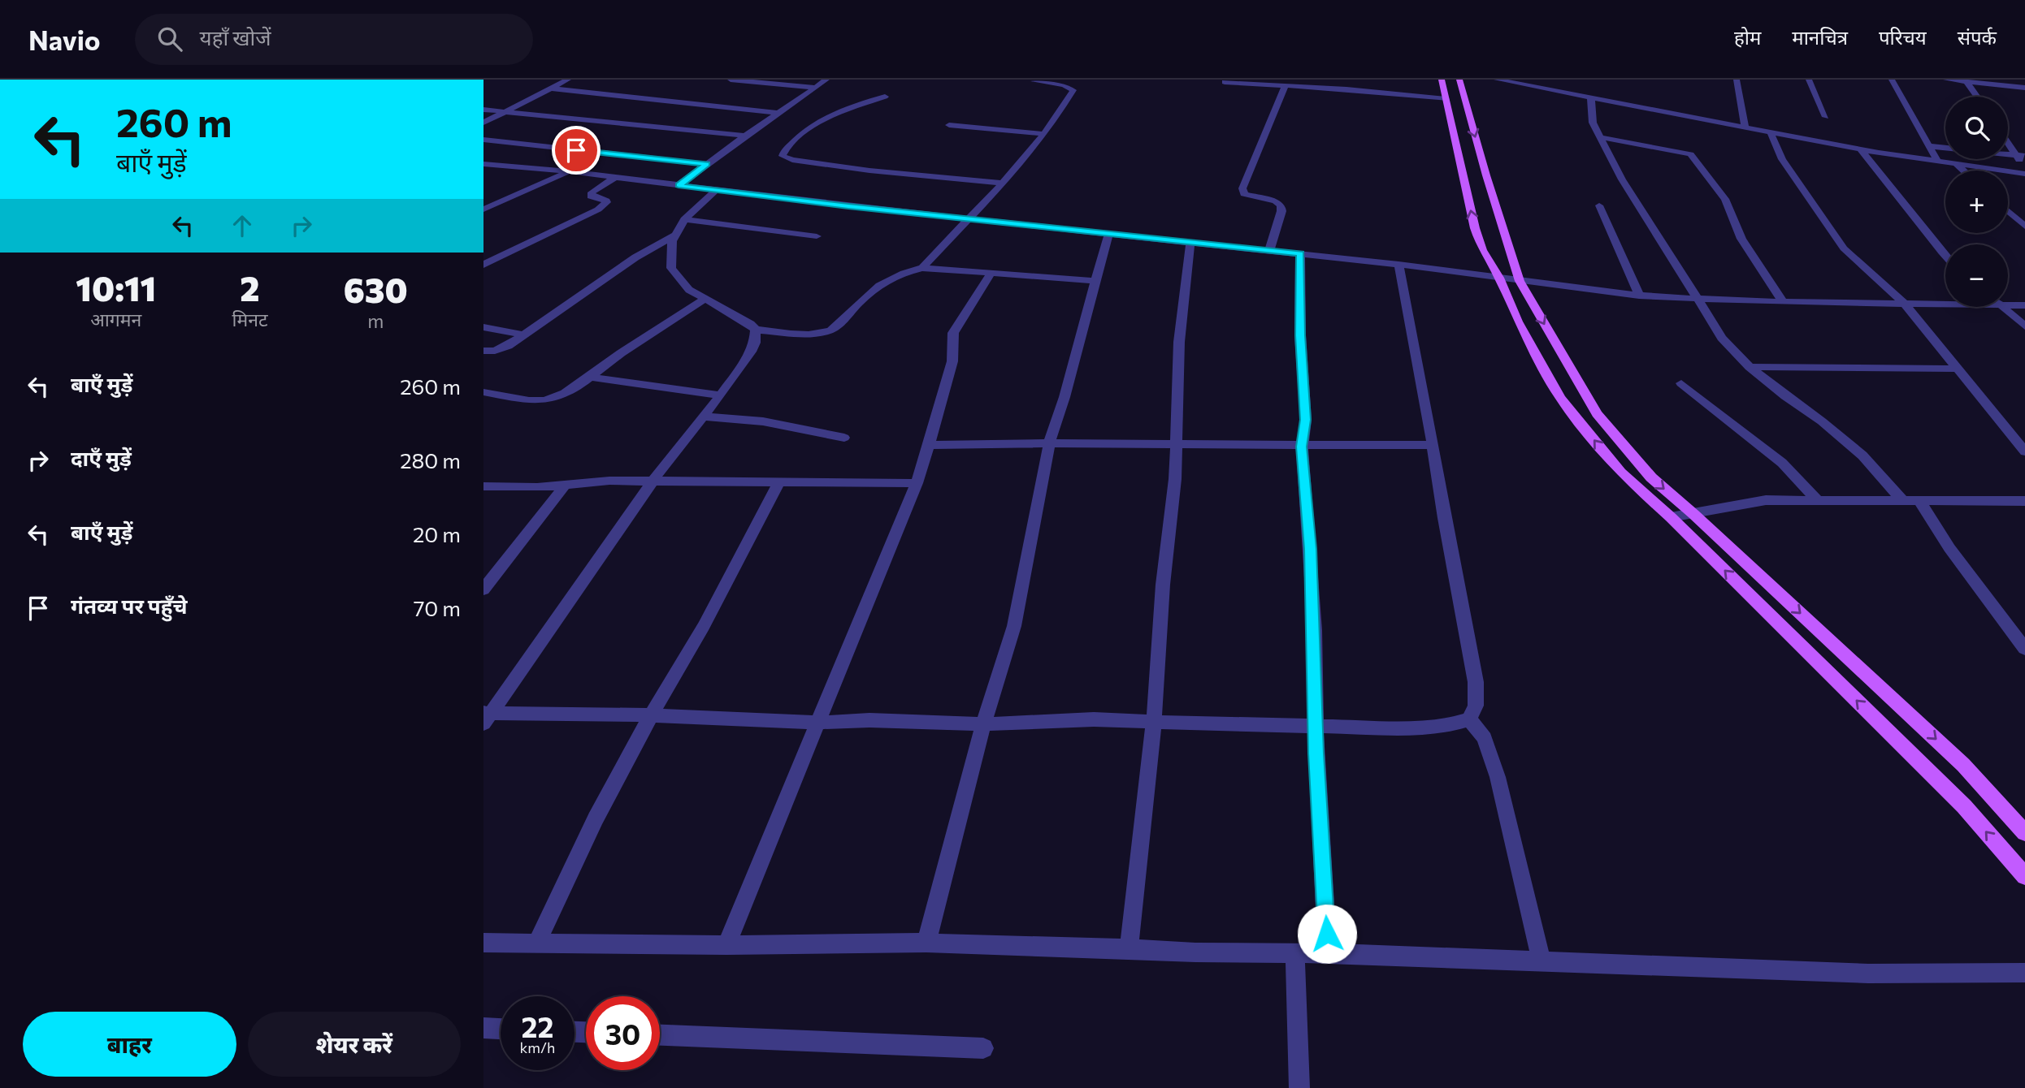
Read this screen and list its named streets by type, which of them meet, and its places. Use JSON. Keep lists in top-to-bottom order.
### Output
{
  "page": {
    "header": "Navio",
    "search": "यहाँ खोजें",
    "nav": [
      "होम",
      "मानचित्र",
      "परिचय",
      "संपर्क"
    ],
    "turn": ["260 m", "बाएँ मुड़ें"],
    "map_buttons": ["+", "−"],
    "eta": [
      "10:11",
      "आगमन",
      "2",
      "मिनट",
      "630",
      "m"
    ],
    "list": [
      {
        "name": "बाएँ मुड़ें",
        "value": "260 m"
      },
      {
        "name": "दाएँ मुड़ें",
        "value": "280 m"
      },
      {
        "name": "बाएँ मुड़ें",
        "value": "20 m"
      },
      {
        "name": "गंतव्य पर पहुँचे",
        "value": "70 m"
      }
    ],
    "speed": "22 km/h",
    "limit": "30",
    "buttons": ["बाहर", "शेयर करें"]
  }
}
